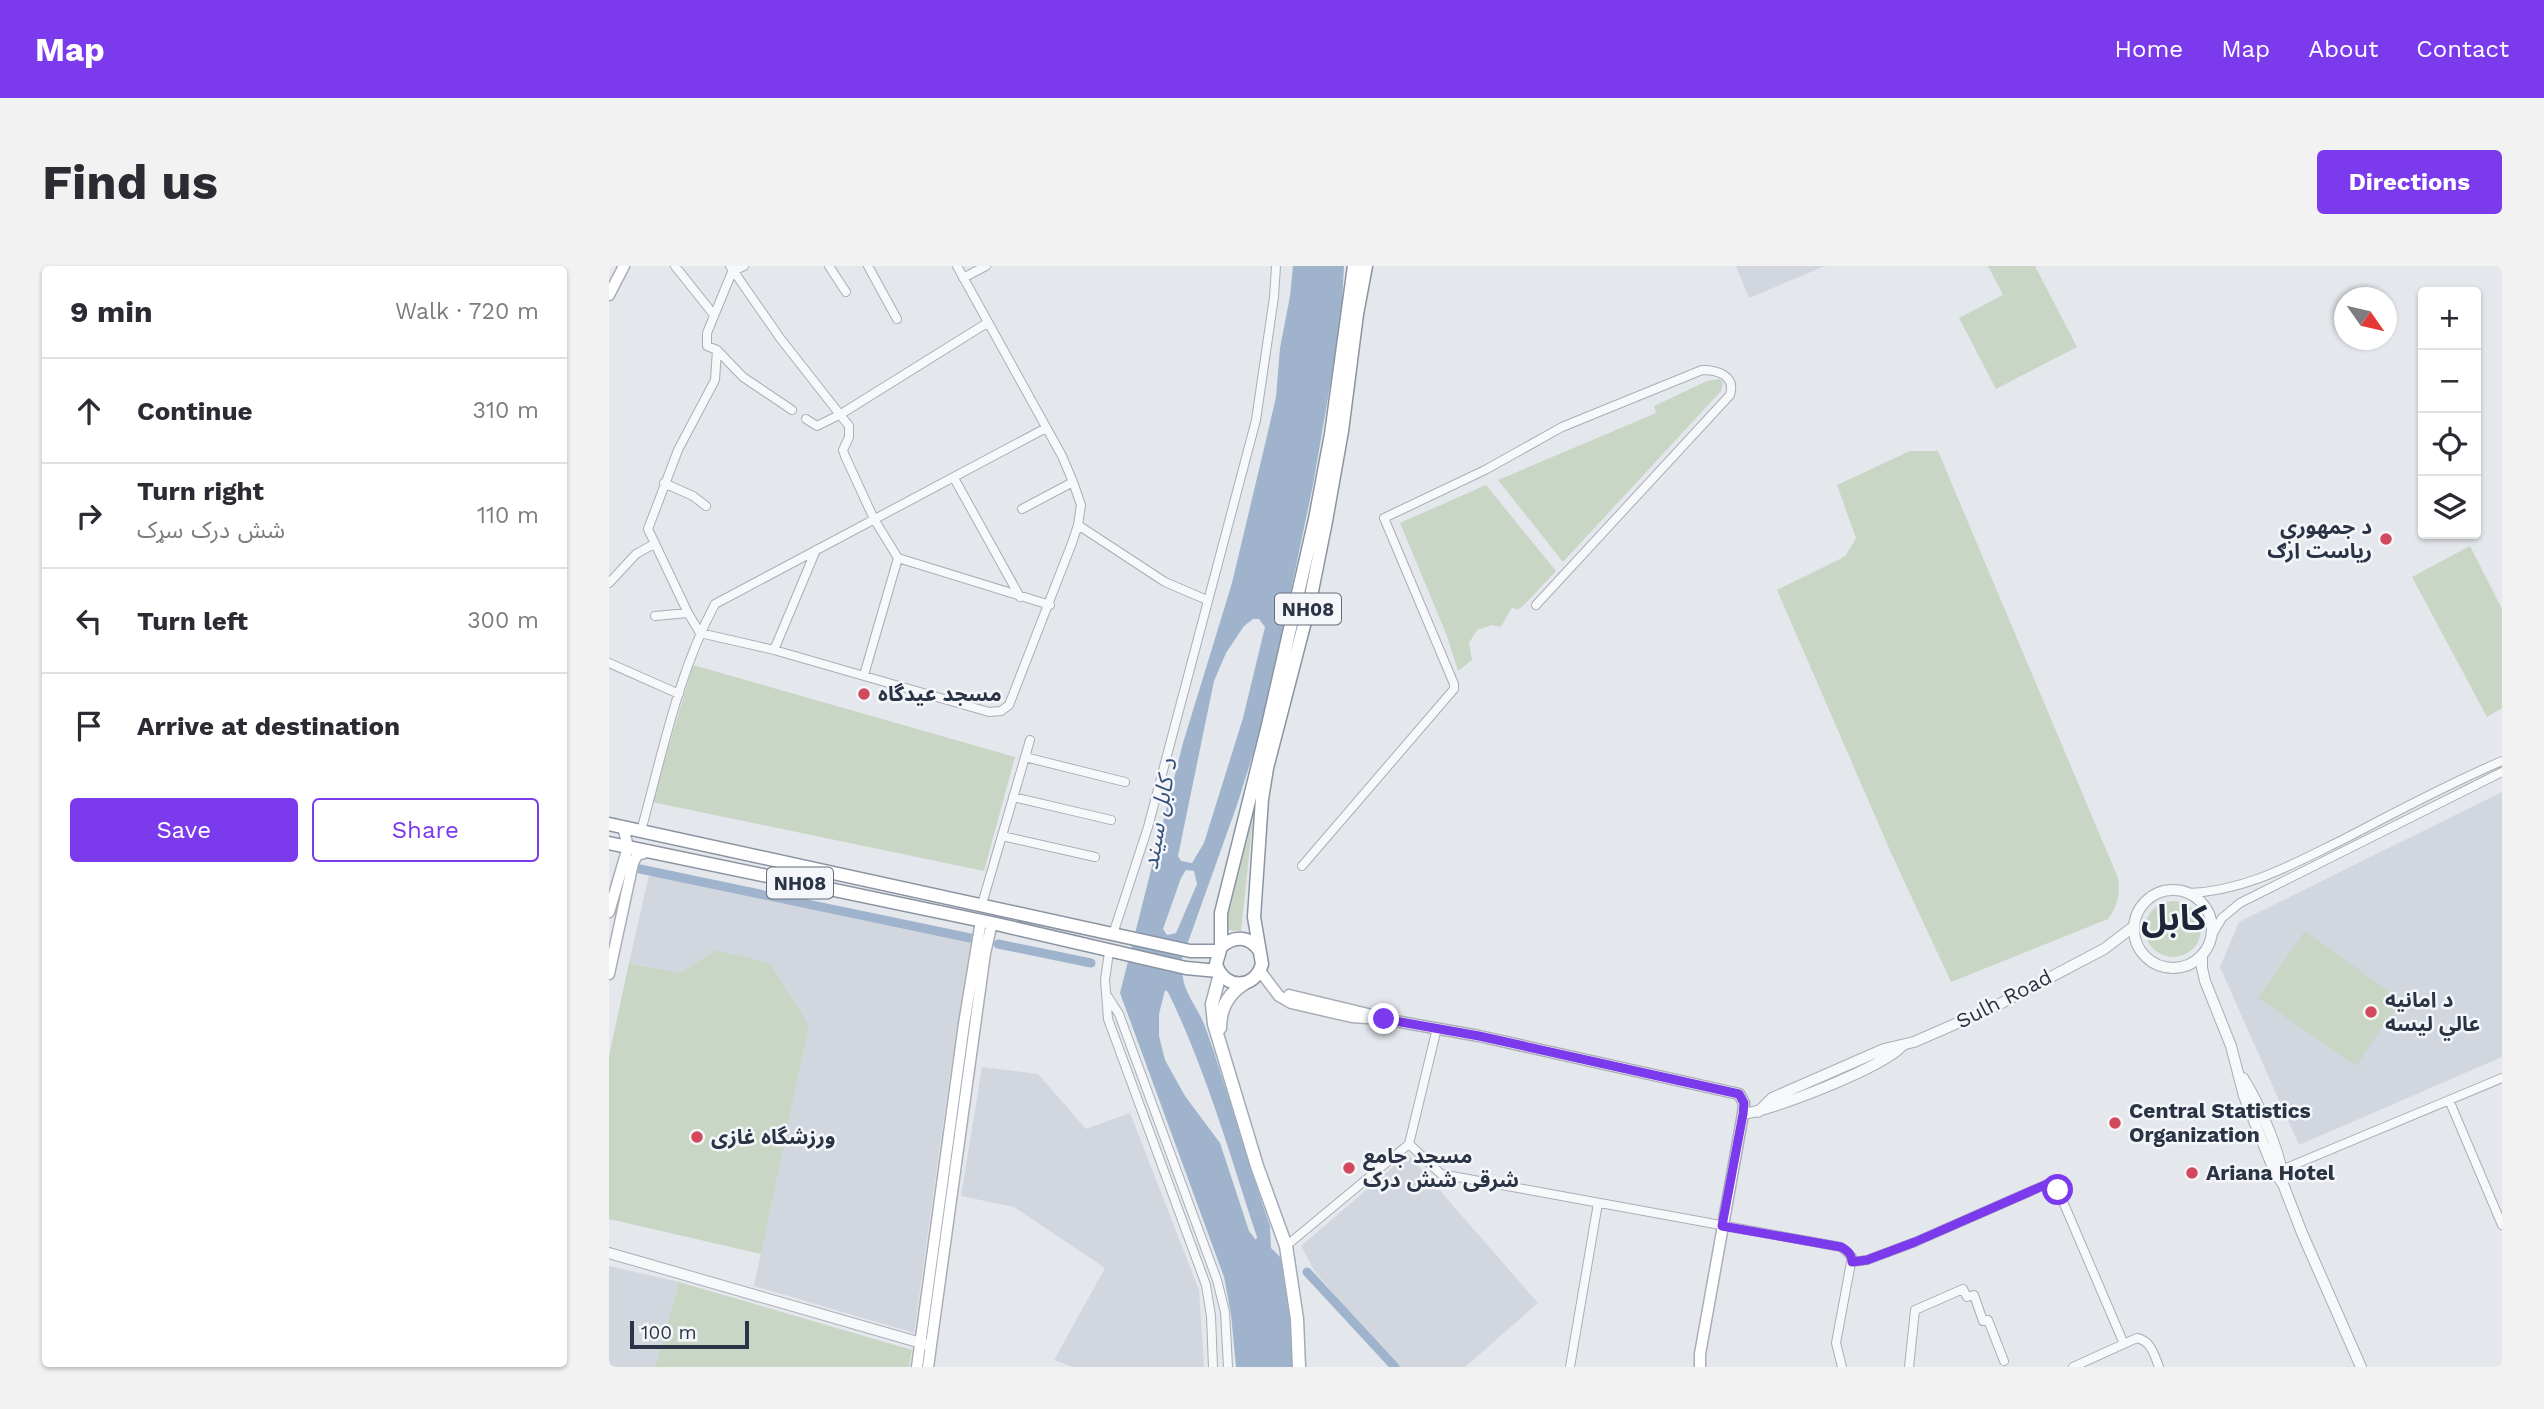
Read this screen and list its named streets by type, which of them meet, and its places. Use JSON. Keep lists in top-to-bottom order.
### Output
{
  "streets": {
    "main road": ["NH08"],
    "street": ["Sulh Road"]
  },
  "districts": ["کابل"],
  "water": ["د کابل سيند"],
  "places": [
    "د جمهوري ریاست ارګ",
    "مسجد عیدگاه",
    "د امانیه عالي لیسه",
    "Central Statistics Organization",
    "ورزشگاه غازی",
    "مسجد جامع شرقی شش درک",
    "Ariana Hotel"
  ],
  "scale_bar": "100 m",
  "north": "bottom right",
  "page": {
    "header": "Map",
    "nav": [
      "Home",
      "Map",
      "About",
      "Contact"
    ],
    "buttons": [
      "Directions",
      ["Save", "Share"]
    ],
    "title": "Find us",
    "heading": ["9 min", "Walk · 720 m"],
    "map_buttons": ["+", "−"],
    "list": [
      ["Continue", "310 m"],
      ["Turn right", "شش درک سړک", "110 m"],
      ["Turn left", "300 m"],
      "Arrive at destination"
    ],
    "scale": "100 m"
  }
}
